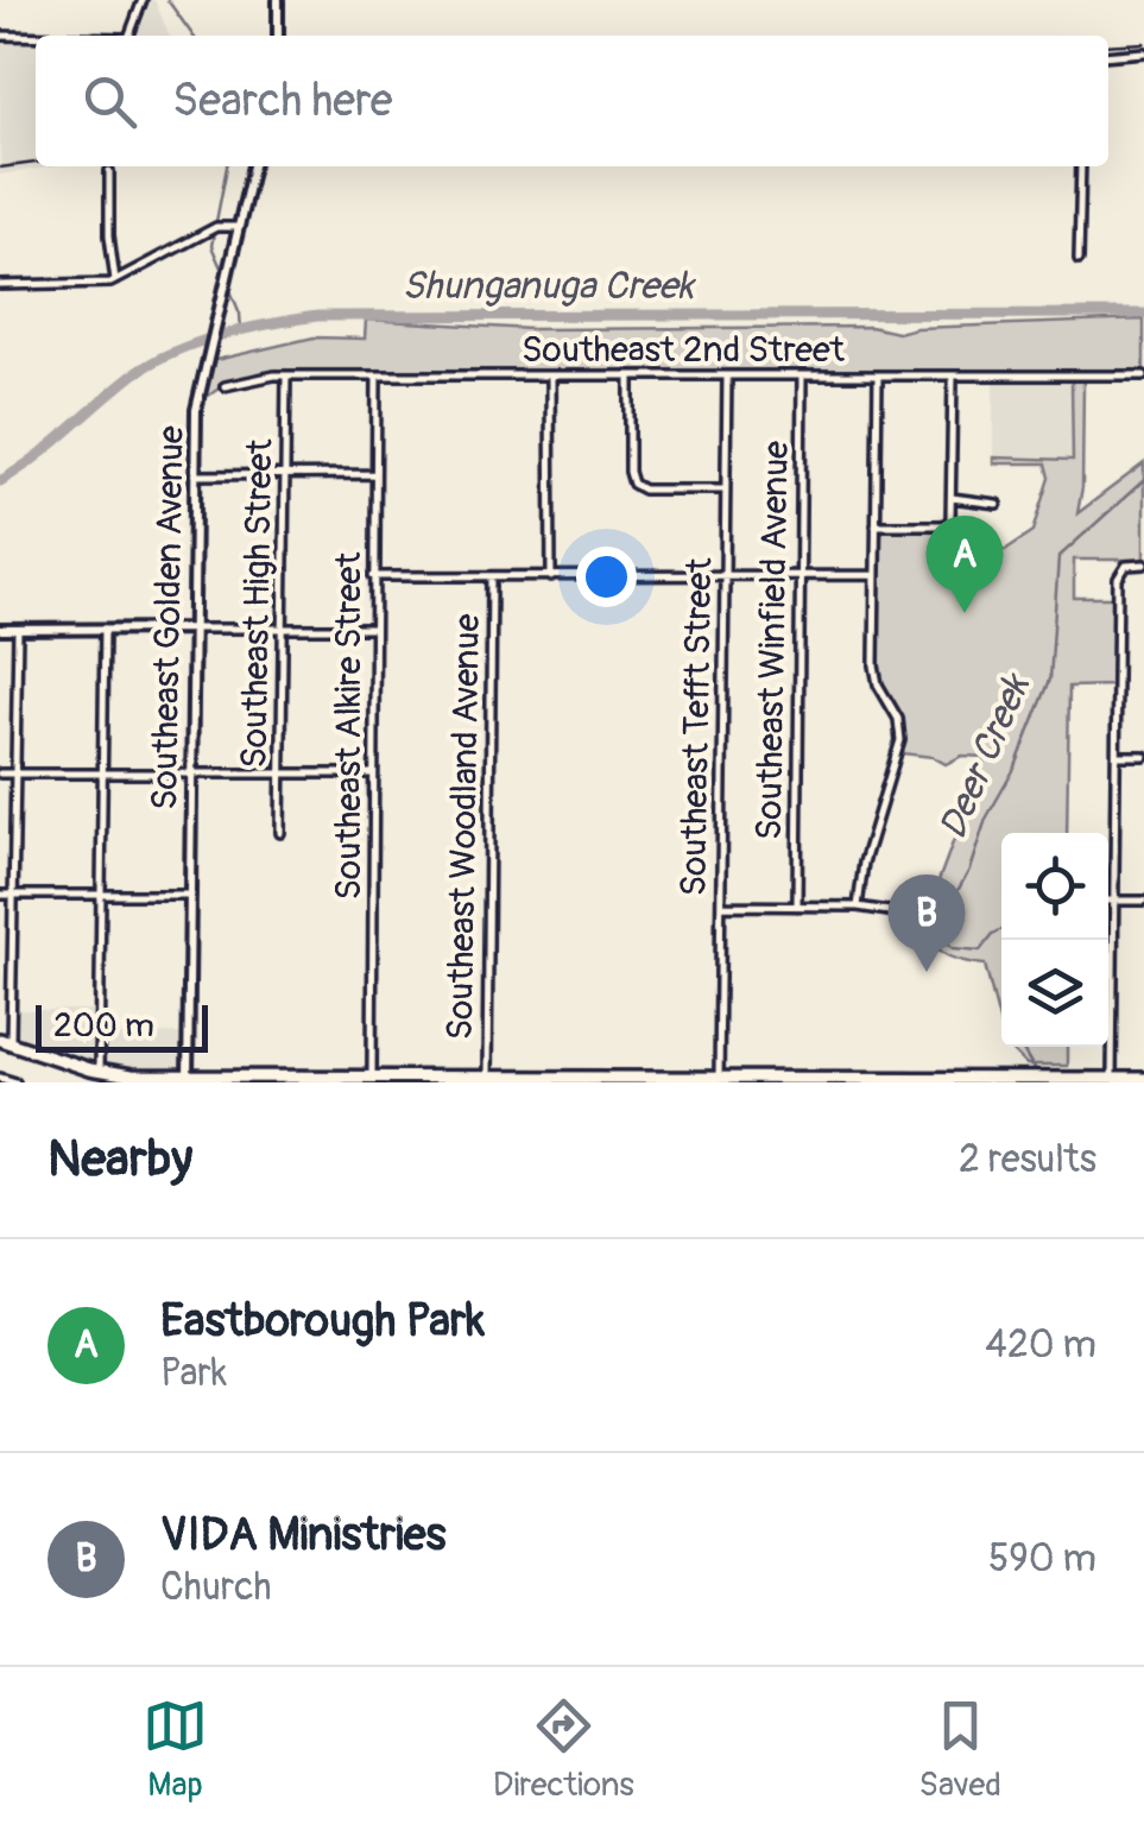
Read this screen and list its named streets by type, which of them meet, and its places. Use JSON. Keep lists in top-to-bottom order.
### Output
{
  "streets": {
    "street": [
      "Southeast 2nd Street",
      "Southeast High Street",
      "Southeast Golden Avenue",
      "Southeast Winfield Avenue",
      "Southeast Alkire Street",
      "Southeast Tefft Street",
      "Southeast Woodland Avenue"
    ]
  },
  "crossings": [
    ["Southeast 2nd Street", "Southeast High Street"],
    ["Southeast 2nd Street", "Southeast Winfield Avenue"],
    ["Southeast 2nd Street", "Southeast Alkire Street"],
    ["Southeast 2nd Street", "Southeast Tefft Street"]
  ],
  "water": ["Shunganuga Creek", "Deer Creek"],
  "scale_bar": "200 m",
  "page": {
    "search": "Search here",
    "pins": ["A", "B"],
    "scale": "200 m",
    "heading": ["Nearby", "2 results"],
    "list": [
      {
        "mark": "A",
        "name": "Eastborough Park",
        "note": "Park",
        "value": "420 m"
      },
      {
        "mark": "B",
        "name": "VIDA Ministries",
        "note": "Church",
        "value": "590 m"
      }
    ],
    "nav": ["Map", "Directions", "Saved"]
  }
}
